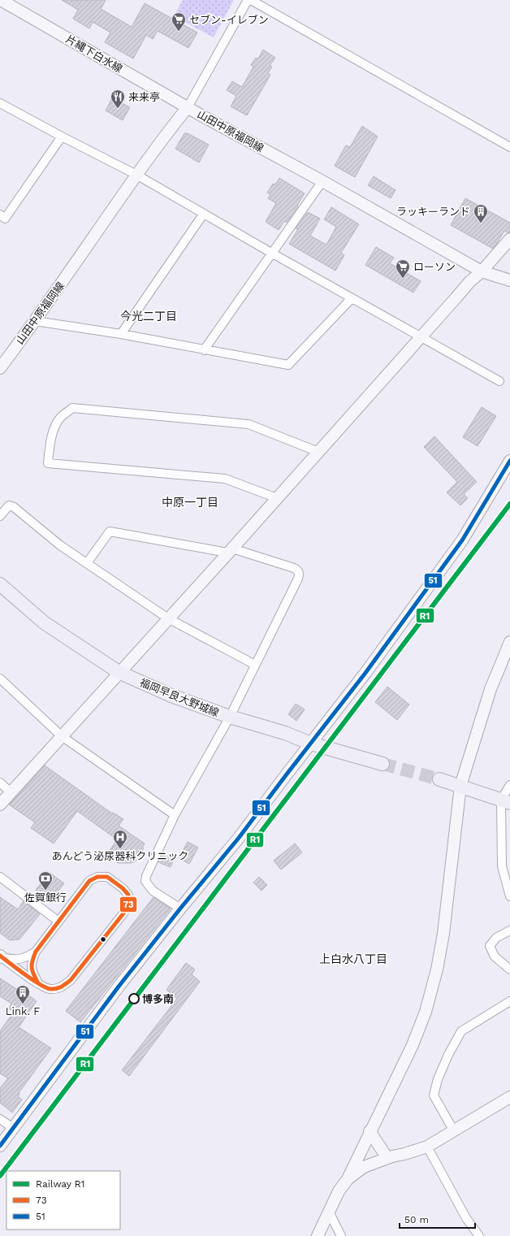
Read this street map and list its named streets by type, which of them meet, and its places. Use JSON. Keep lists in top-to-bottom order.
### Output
{
  "streets": {
    "main road": ["福岡早良大野城線"],
    "street": ["片縄下白水線", "山田中原福岡線"]
  },
  "crossings": [
    ["片縄下白水線", "山田中原福岡線"]
  ],
  "districts": ["今光二丁目", "中原一丁目", "上白水八丁目"],
  "places": {
    "supermarket": ["セブン-イレブン", "ローソン"],
    "restaurant": ["来来亭"],
    "building": ["ラッキーランド", "Link. F"],
    "hospital": ["あんどう泌尿器科クリニック"],
    "bank": ["佐賀銀行"],
    "other": ["博多南"]
  },
  "lines": ["transit line 51", "rail line R1", "transit line 73"],
  "legend": ["Railway R1", "73", "51"],
  "scale_bar": "50 m"
}
